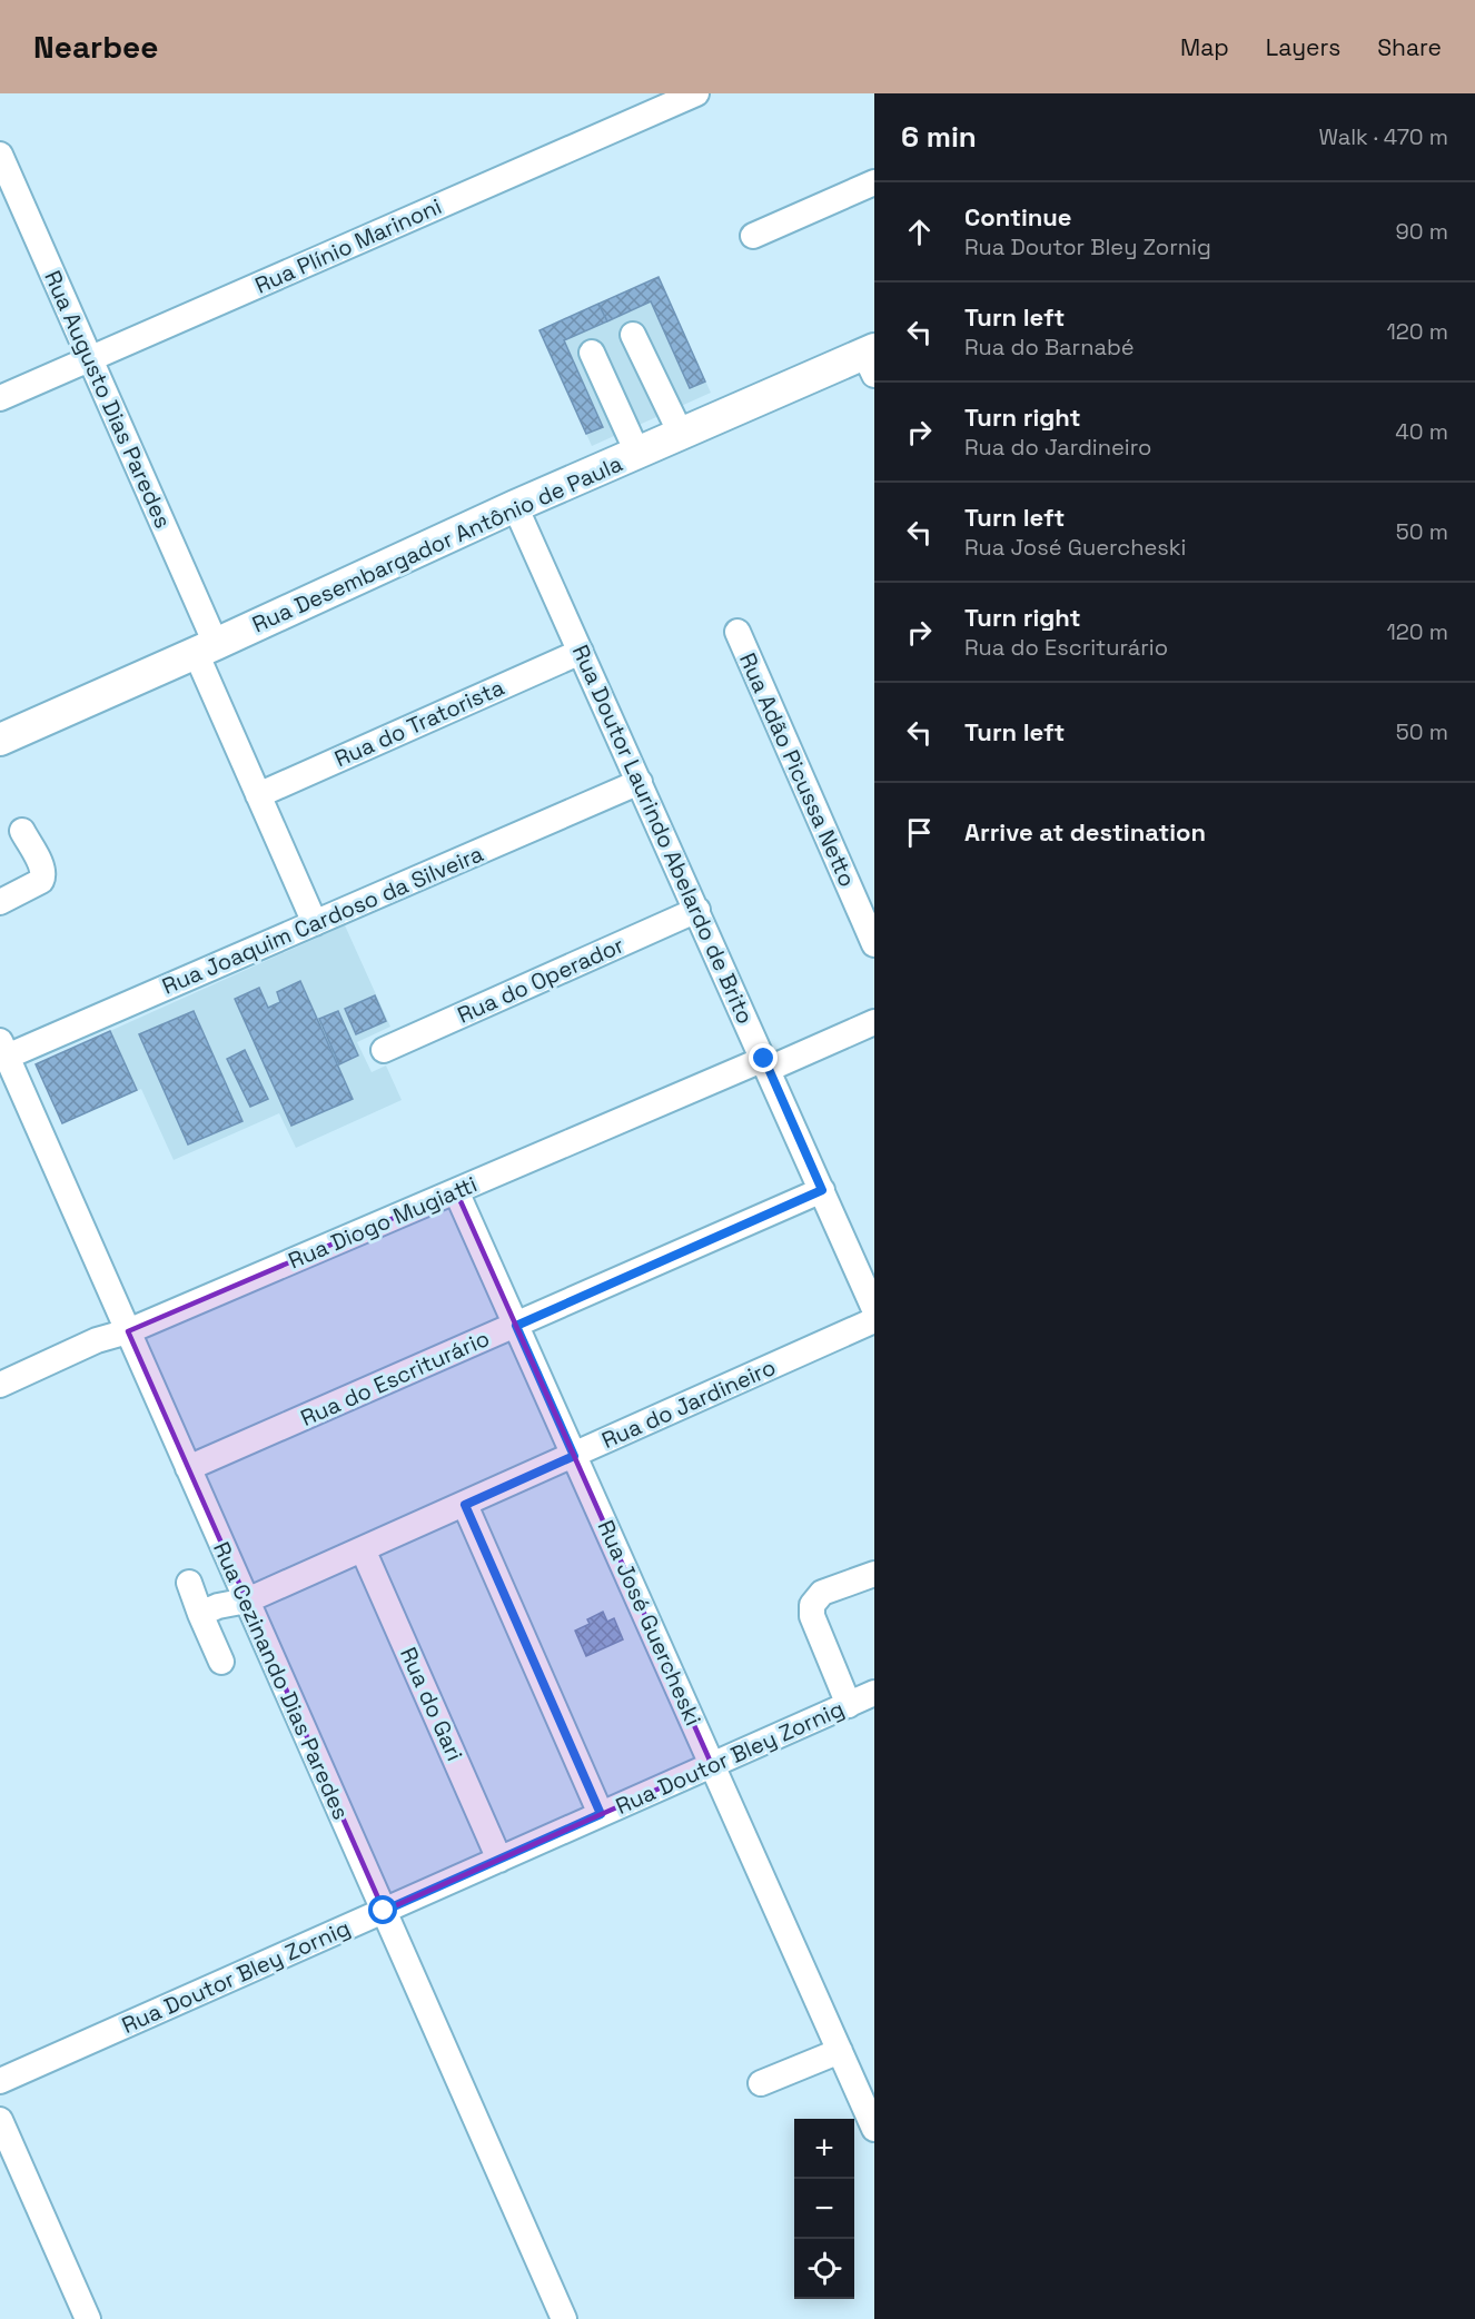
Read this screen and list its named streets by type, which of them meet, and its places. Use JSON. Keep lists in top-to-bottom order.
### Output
{
  "streets": {
    "main road": ["Rua Desembargador Antônio de Paula"],
    "street": [
      "Rua Plínio Marinoni",
      "Rua Augusto Dias Paredes",
      "Rua do Tratorista",
      "Rua Adão Picussa Netto",
      "Rua Doutor Laurindo Abelardo de Brito",
      "Rua Joaquim Cardoso da Silveira",
      "Rua do Operador",
      "Rua Diogo Mugiatti",
      "Rua do Escriturário",
      "Rua do Jardineiro",
      "Rua José Guercheski",
      "Rua Cezinando Dias Paredes",
      "Rua do Gari",
      "Rua Doutor Bley Zornig"
    ]
  },
  "crossings": [
    ["Rua Plínio Marinoni", "Rua Augusto Dias Paredes"],
    ["Rua Augusto Dias Paredes", "Rua Desembargador Antônio de Paula"],
    ["Rua Augusto Dias Paredes", "Rua do Tratorista"],
    ["Rua Augusto Dias Paredes", "Rua Joaquim Cardoso da Silveira"],
    ["Rua Desembargador Antônio de Paula", "Rua Doutor Laurindo Abelardo de Brito"],
    ["Rua do Tratorista", "Rua Doutor Laurindo Abelardo de Brito"],
    ["Rua Doutor Laurindo Abelardo de Brito", "Rua Joaquim Cardoso da Silveira"],
    ["Rua Doutor Laurindo Abelardo de Brito", "Rua do Operador"],
    ["Rua Doutor Laurindo Abelardo de Brito", "Rua Diogo Mugiatti"],
    ["Rua Doutor Laurindo Abelardo de Brito", "Rua do Escriturário"],
    ["Rua Joaquim Cardoso da Silveira", "Rua Cezinando Dias Paredes"],
    ["Rua Diogo Mugiatti", "Rua José Guercheski"],
    ["Rua Diogo Mugiatti", "Rua Cezinando Dias Paredes"],
    ["Rua do Escriturário", "Rua José Guercheski"],
    ["Rua do Escriturário", "Rua Cezinando Dias Paredes"],
    ["Rua do Jardineiro", "Rua José Guercheski"],
    ["Rua do Jardineiro", "Rua Cezinando Dias Paredes"],
    ["Rua do Jardineiro", "Rua do Gari"],
    ["Rua José Guercheski", "Rua Doutor Bley Zornig"],
    ["Rua Cezinando Dias Paredes", "Rua Doutor Bley Zornig"],
    ["Rua do Gari", "Rua Doutor Bley Zornig"]
  ],
  "page": {
    "header": "Nearbee",
    "nav": ["Map", "Layers", "Share"],
    "heading": ["6 min", "Walk · 470 m"],
    "list": [
      ["Continue", "Rua Doutor Bley Zornig", "90 m"],
      ["Turn left", "Rua do Barnabé", "120 m"],
      ["Turn right", "Rua do Jardineiro", "40 m"],
      ["Turn left", "Rua José Guercheski", "50 m"],
      ["Turn right", "Rua do Escriturário", "120 m"],
      ["Turn left", "50 m"],
      "Arrive at destination"
    ],
    "map_buttons": ["+", "−"]
  }
}
